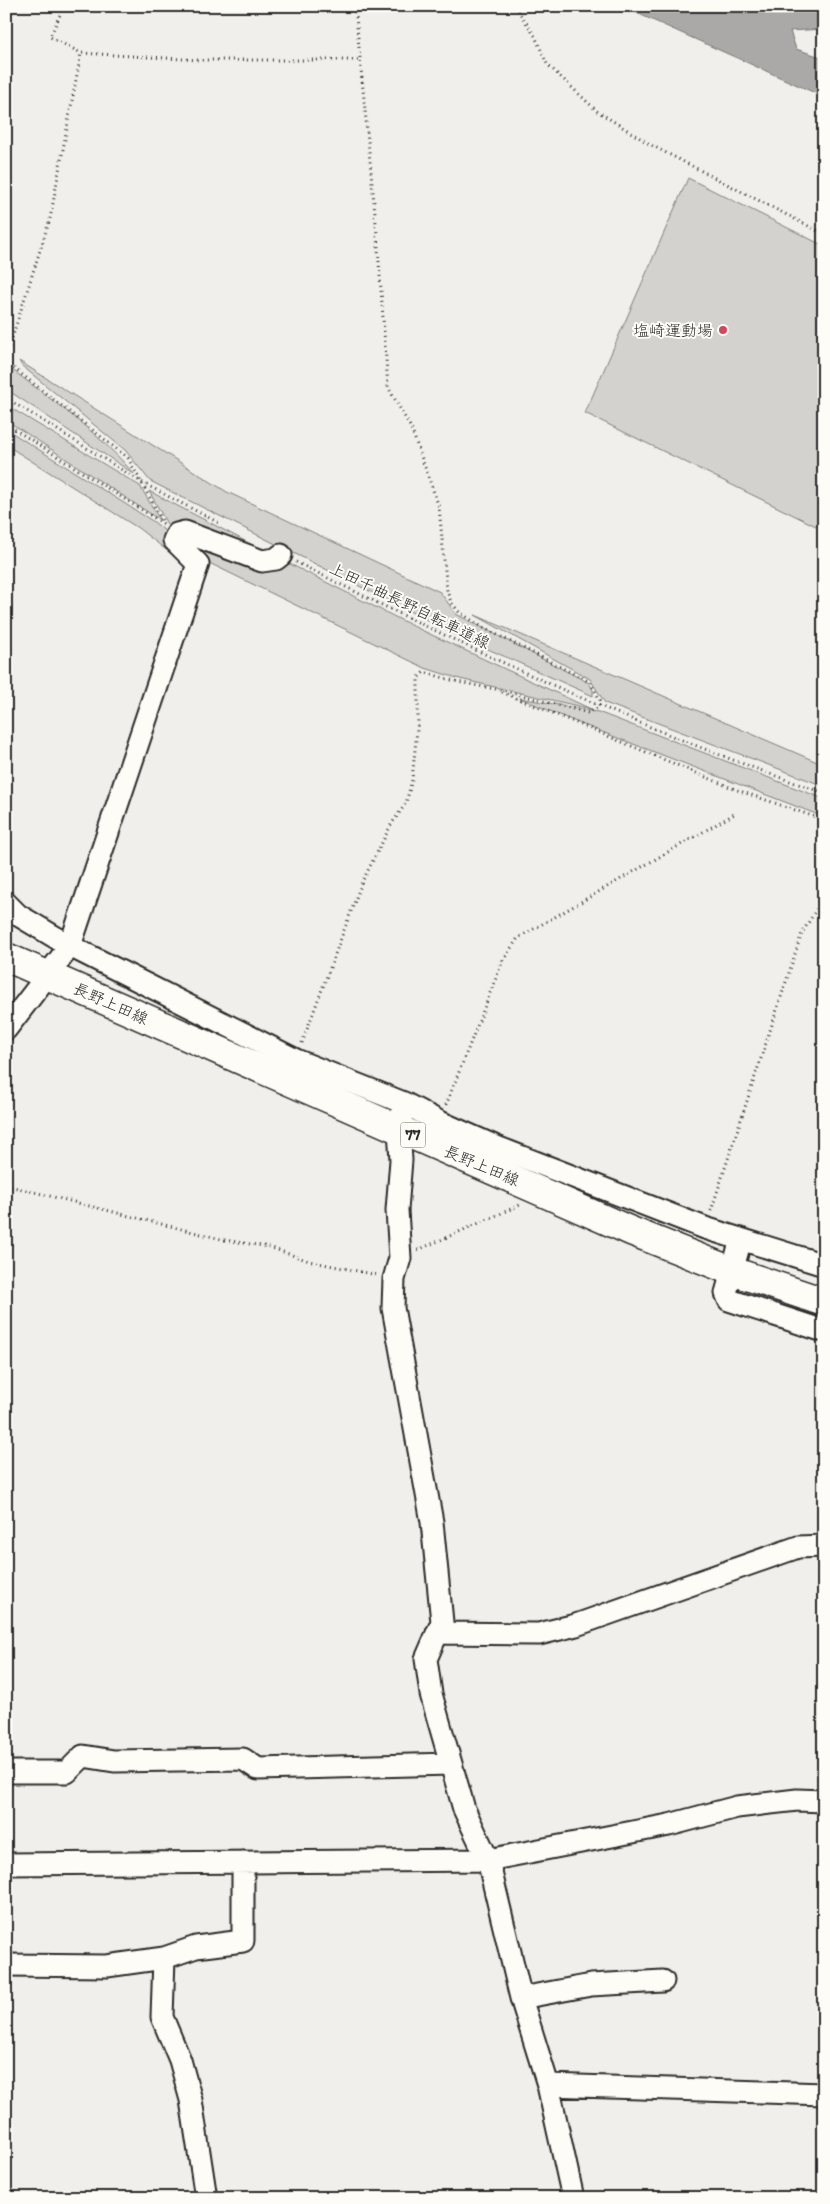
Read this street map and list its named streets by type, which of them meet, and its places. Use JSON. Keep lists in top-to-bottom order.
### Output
{
  "streets": {
    "main road": ["長野上田線", "77"],
    "path": ["上田千曲長野自転車道線"]
  },
  "places": ["塩崎運動場"]
}
